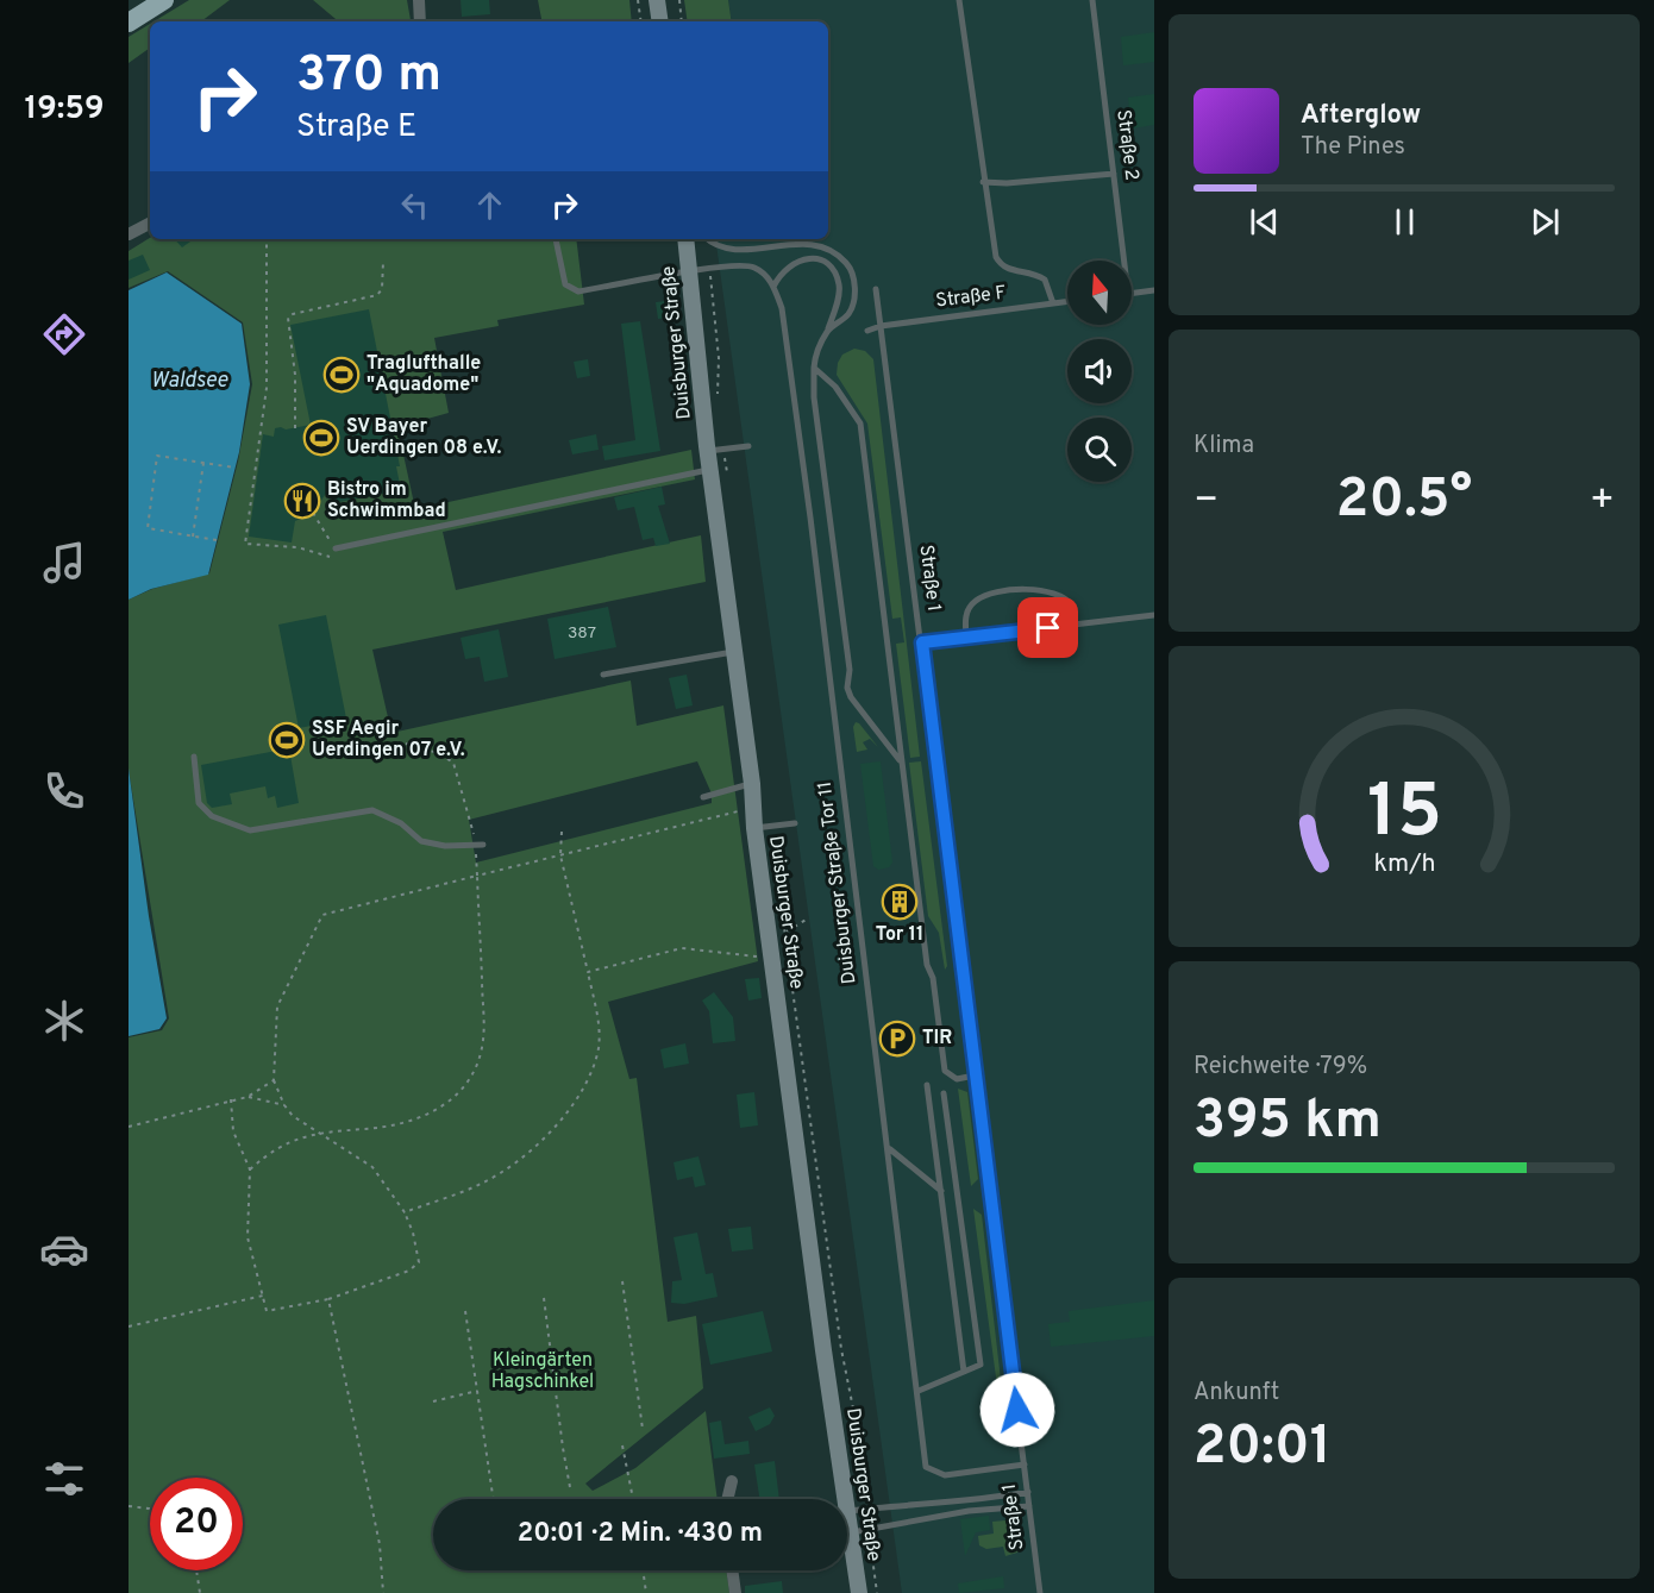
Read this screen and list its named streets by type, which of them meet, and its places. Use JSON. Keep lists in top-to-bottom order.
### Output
{
  "streets": {
    "main road": ["Duisburger Straße"],
    "lane": [
      "Straße 2",
      "Straße F",
      "Straße 1",
      "Duisburger Straße Tor 11"
    ]
  },
  "crossings": [
    ["Straße F", "Straße 1"],
    ["Straße 1", "Duisburger Straße Tor 11"]
  ],
  "water": ["Waldsee"],
  "parks": ["Kleingärten Hagschinkel"],
  "places": {
    "sports": ["Traglufthalle \"Aquadome\"", "SV Bayer Uerdingen 08 e.V.", "SSF Aegir Uerdingen 07 e.V."],
    "restaurant": ["Bistro im Schwimmbad"],
    "building": ["Tor 11"],
    "parking": ["TIR"]
  },
  "house_numbers": ["387"],
  "north": "top",
  "page": {
    "tabs": "19:59",
    "turn": ["370 m", "Straße E"],
    "song": ["Afterglow", "The Pines"],
    "tile": [
      "Klima",
      ["Reichweite · 79%", "395 km"],
      ["Ankunft", "20:01"]
    ],
    "heat": ["−", "20.5°", "+"],
    "limit": "20",
    "trip": "20:01 · 2 Min. · 430 m",
    "gauge": ["15", "km/h"]
  }
}
